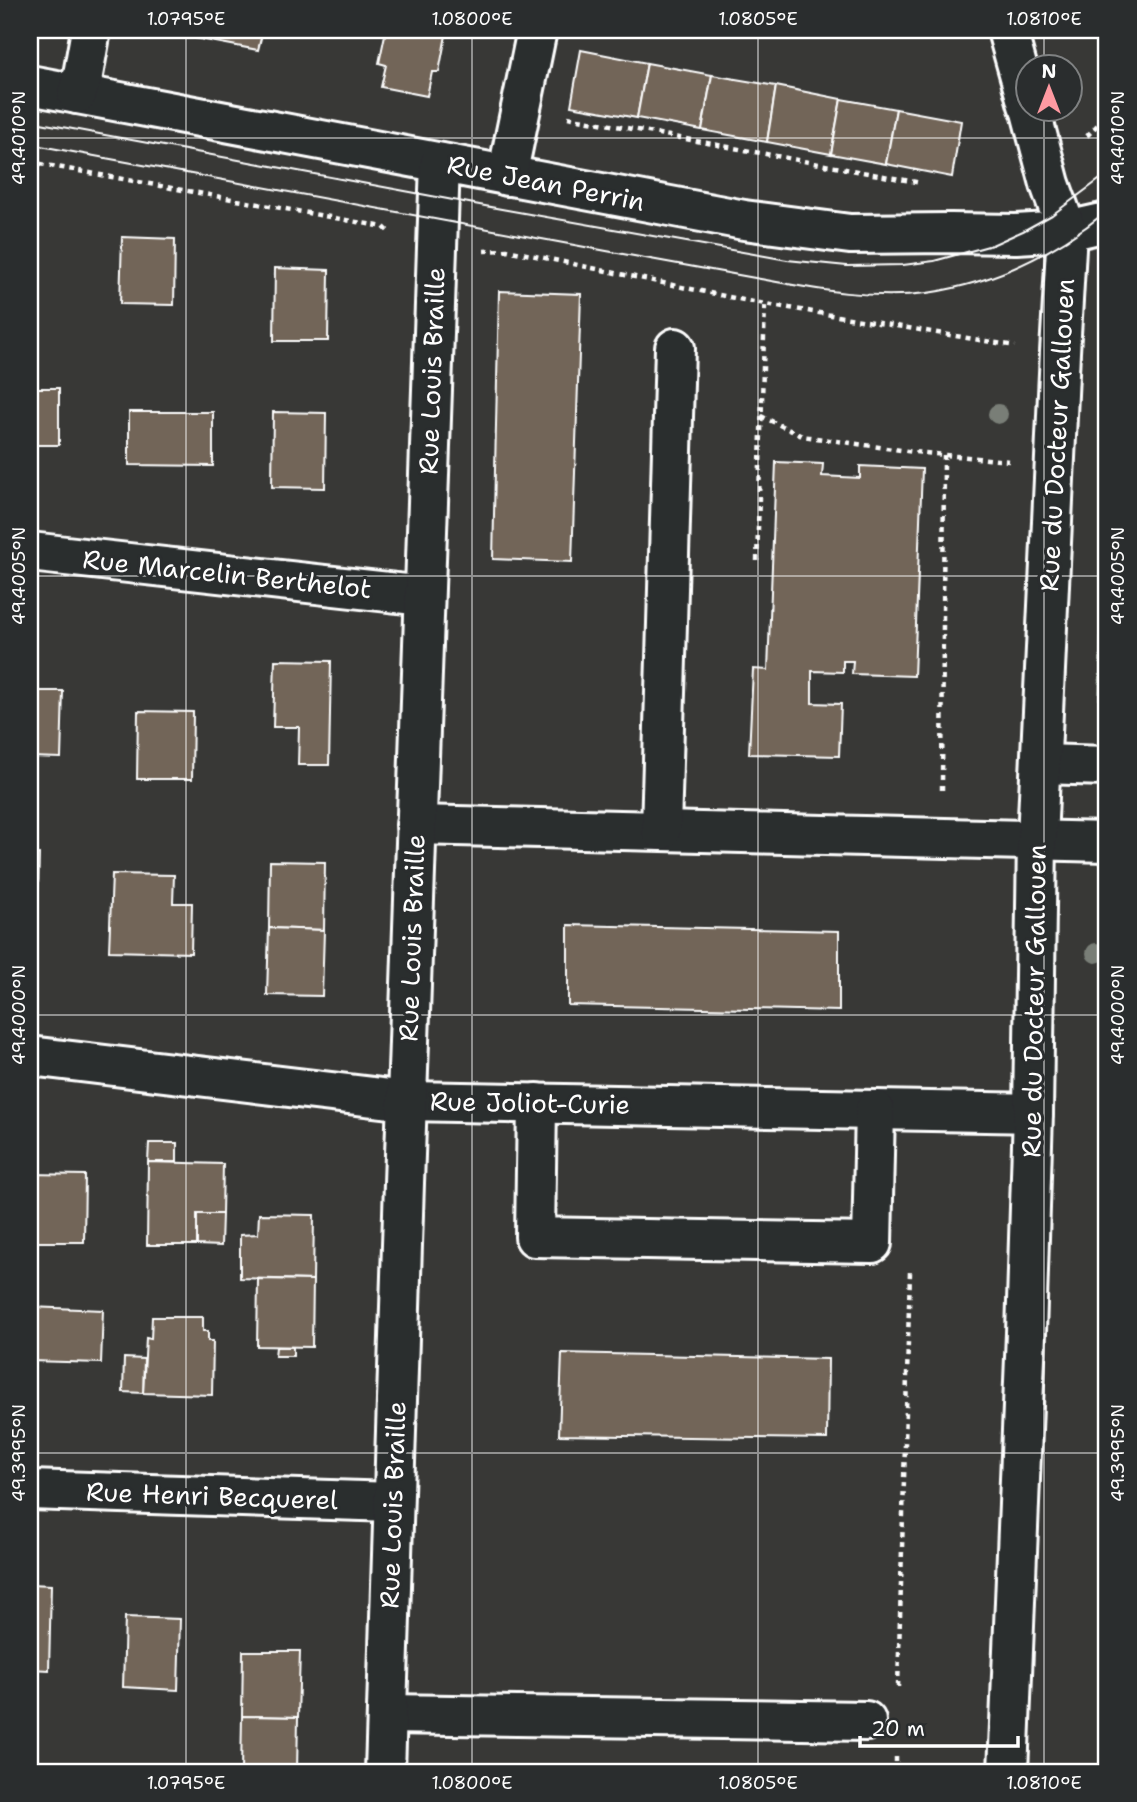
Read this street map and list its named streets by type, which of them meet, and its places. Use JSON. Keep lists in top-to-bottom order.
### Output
{
  "streets": {
    "street": [
      "Rue Jean Perrin",
      "Rue Louis Braille",
      "Rue du Docteur Gallouen",
      "Rue Marcelin Berthelot",
      "Rue Joliot-Curie",
      "Rue Henri Becquerel"
    ]
  },
  "crossings": [
    ["Rue Jean Perrin", "Rue Louis Braille"],
    ["Rue Jean Perrin", "Rue du Docteur Gallouen"],
    ["Rue Louis Braille", "Rue Marcelin Berthelot"],
    ["Rue Louis Braille", "Rue Joliot-Curie"],
    ["Rue Louis Braille", "Rue Henri Becquerel"],
    ["Rue du Docteur Gallouen", "Rue Joliot-Curie"]
  ],
  "scale_bar": "20 m",
  "north": "top",
  "coordinates": [
    "1.0795°E",
    "1.0800°E",
    "1.0805°E",
    "1.0810°E",
    "49.4010°N",
    "49.4005°N",
    "49.4000°N",
    "49.3995°N"
  ]
}
